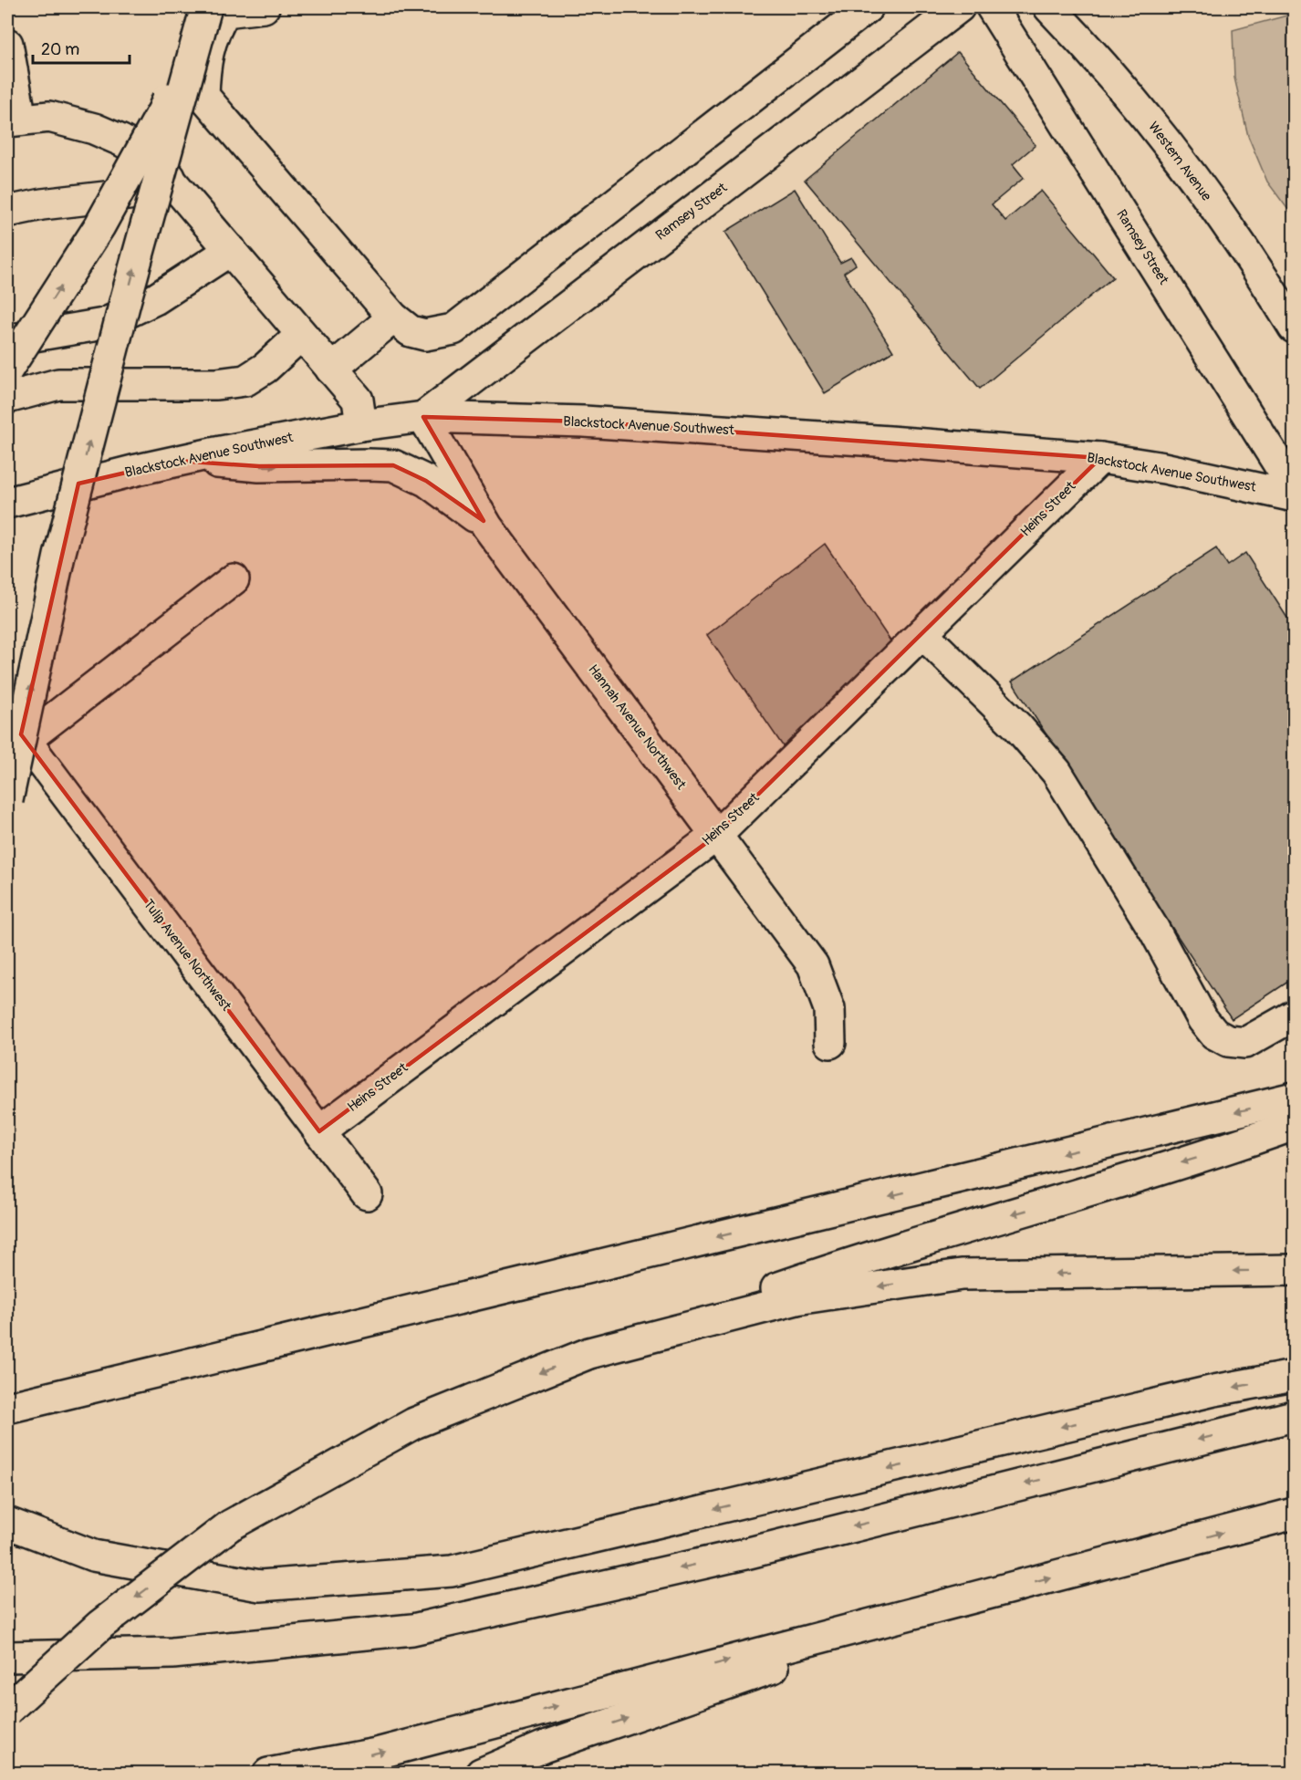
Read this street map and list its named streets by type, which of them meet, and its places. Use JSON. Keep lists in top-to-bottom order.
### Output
{
  "streets": {
    "main road": [
      "Western Avenue",
      "Ramsey Street",
      "Blackstock Avenue Southwest",
      "Heins Street",
      "Hannah Avenue Northwest",
      "Tulip Avenue Northwest"
    ]
  },
  "crossings": [
    ["Ramsey Street", "Blackstock Avenue Southwest"],
    ["Ramsey Street", "Hannah Avenue Northwest"],
    ["Blackstock Avenue Southwest", "Heins Street"],
    ["Blackstock Avenue Southwest", "Hannah Avenue Northwest"],
    ["Heins Street", "Hannah Avenue Northwest"],
    ["Heins Street", "Tulip Avenue Northwest"]
  ],
  "scale_bar": "20 m"
}
